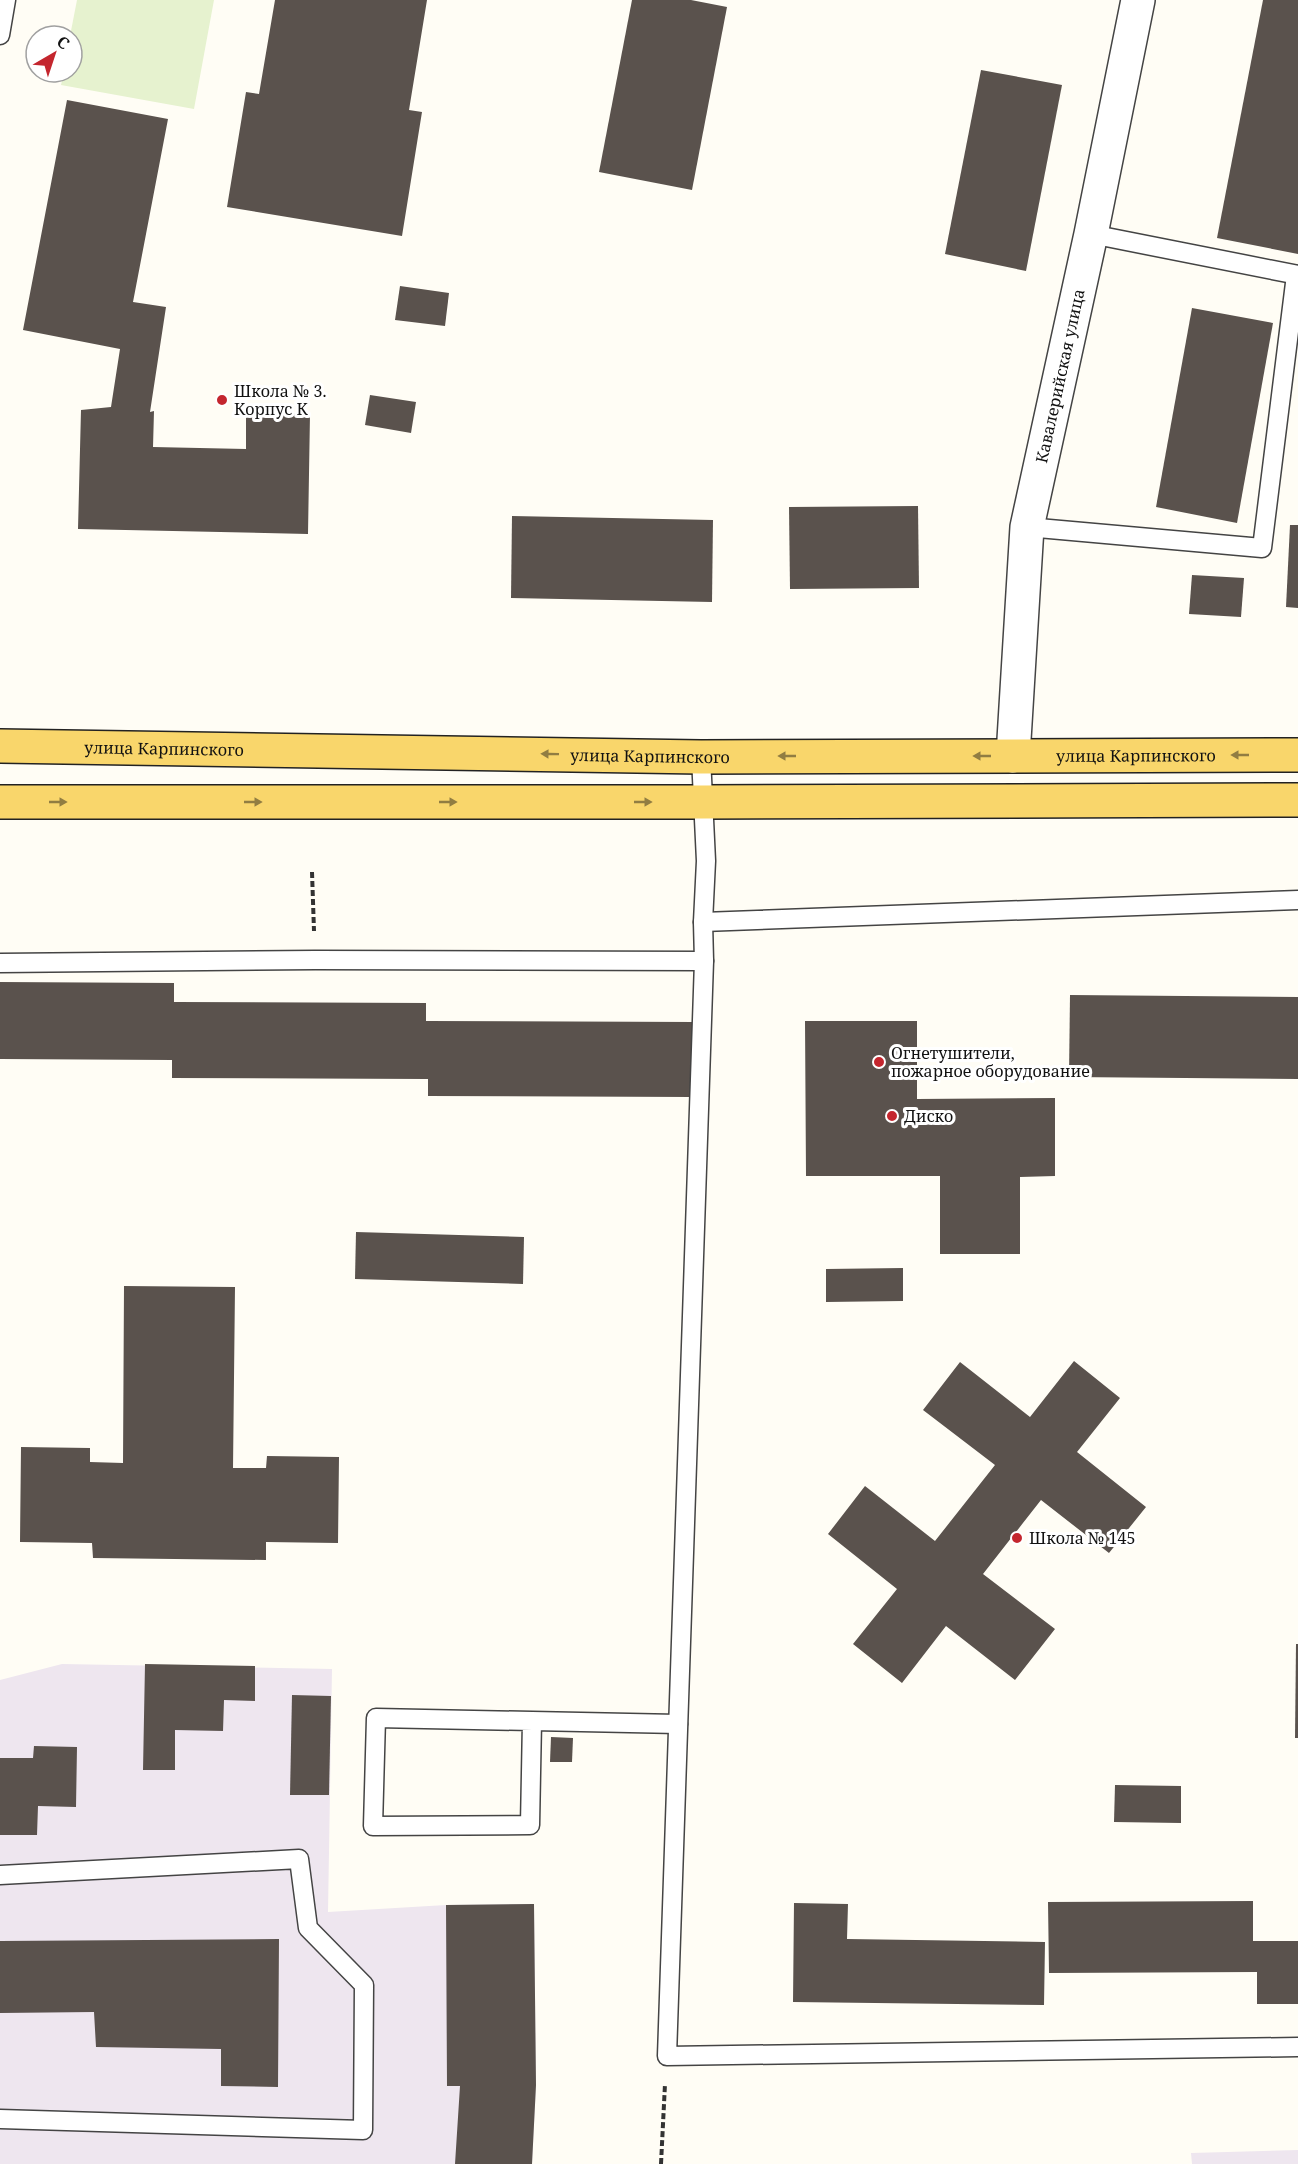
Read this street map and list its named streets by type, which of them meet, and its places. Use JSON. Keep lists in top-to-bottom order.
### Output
{
  "streets": {
    "main road": ["улица Карпинского"],
    "street": ["Кавалерийская улица"]
  },
  "crossings": [
    ["Кавалерийская улица", "улица Карпинского"]
  ],
  "places": [
    "Школа № 3. Корпус К",
    "Огнетушители, пожарное оборудование",
    "Диско",
    "Школа № 145"
  ],
  "north": "top right"
}
